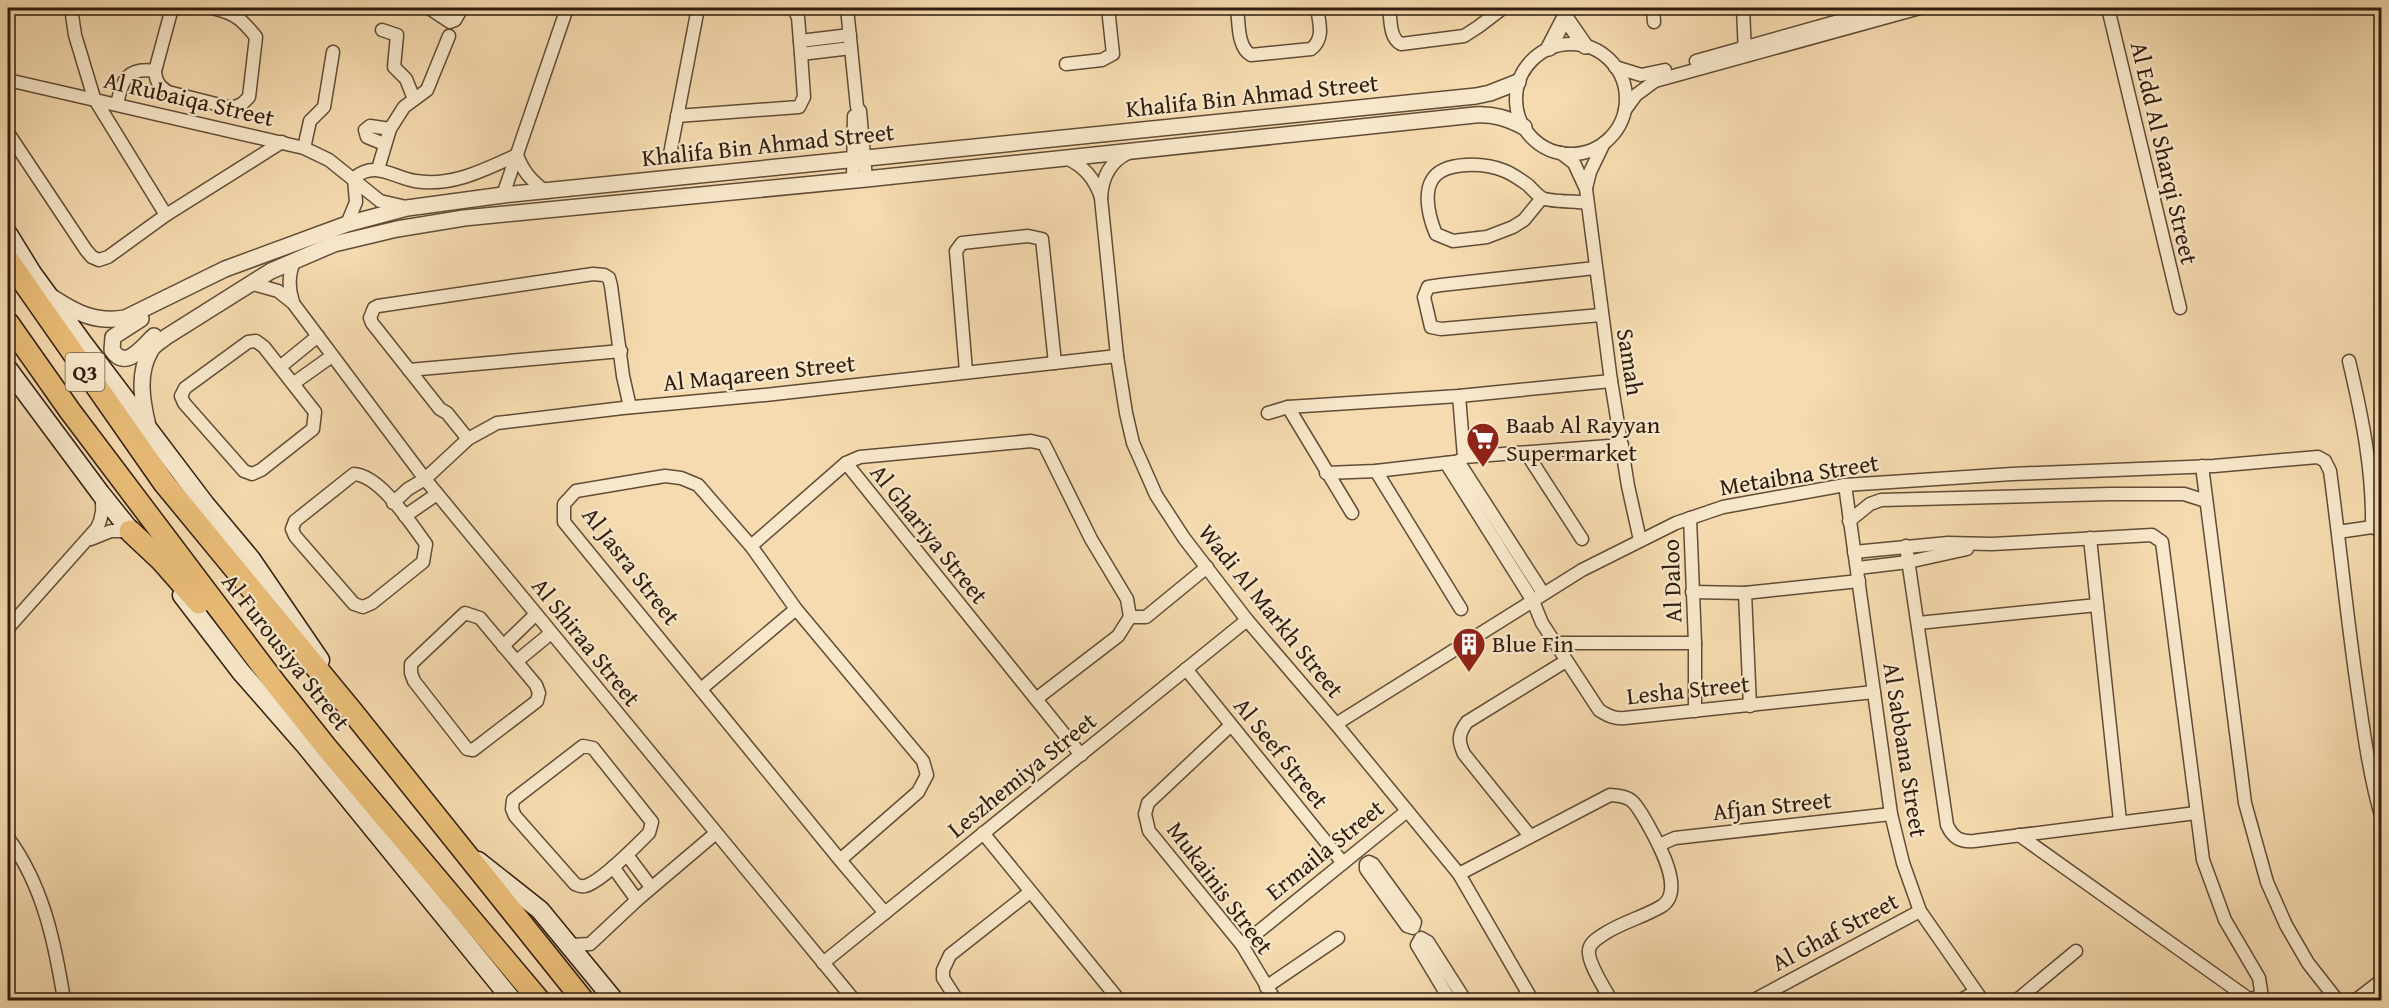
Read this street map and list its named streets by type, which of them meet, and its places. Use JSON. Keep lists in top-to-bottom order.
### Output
{
  "streets": {
    "highway": ["Q3", "Al Furousiya Street"],
    "street": [
      "Khalifa Bin Ahmad Street",
      "Al Rubaiqa Street",
      "Al Edd Al Sharqi Street",
      "Samah",
      "Al Maqareen Street",
      "Metaibna Street",
      "Al Ghariya Street",
      "Al Jasra Street",
      "Al Daloo",
      "Wadi Al Markh Street",
      "Al Shiraa Street",
      "Lesha Street",
      "Al Sabbana Street",
      "Al Seef Street",
      "Leszhemiya Street",
      "Afjan Street",
      "Ermaila Street",
      "Mukainis Street",
      "Al Ghaf Street"
    ]
  },
  "crossings": [
    ["Khalifa Bin Ahmad Street", "Al Rubaiqa Street"],
    ["Khalifa Bin Ahmad Street", "Samah"],
    ["Khalifa Bin Ahmad Street", "Wadi Al Markh Street"],
    ["Khalifa Bin Ahmad Street", "Al Shiraa Street"],
    ["Khalifa Bin Ahmad Street", "Al Furousiya Street"],
    ["Samah", "Metaibna Street"],
    ["Al Maqareen Street", "Wadi Al Markh Street"],
    ["Al Maqareen Street", "Al Shiraa Street"],
    ["Metaibna Street", "Al Daloo"],
    ["Metaibna Street", "Wadi Al Markh Street"],
    ["Metaibna Street", "Lesha Street"],
    ["Metaibna Street", "Al Sabbana Street"],
    ["Al Ghariya Street", "Leszhemiya Street"],
    ["Al Jasra Street", "Leszhemiya Street"],
    ["Al Daloo", "Lesha Street"],
    ["Wadi Al Markh Street", "Leszhemiya Street"],
    ["Wadi Al Markh Street", "Ermaila Street"],
    ["Al Shiraa Street", "Leszhemiya Street"],
    ["Lesha Street", "Al Sabbana Street"],
    ["Al Sabbana Street", "Afjan Street"],
    ["Al Sabbana Street", "Al Ghaf Street"],
    ["Al Seef Street", "Leszhemiya Street"],
    ["Al Seef Street", "Ermaila Street"],
    ["Al Seef Street", "Mukainis Street"],
    ["Ermaila Street", "Mukainis Street"]
  ],
  "places": {
    "supermarket": ["Baab Al Rayyan Supermarket"],
    "building": ["Blue Fin"]
  }
}
